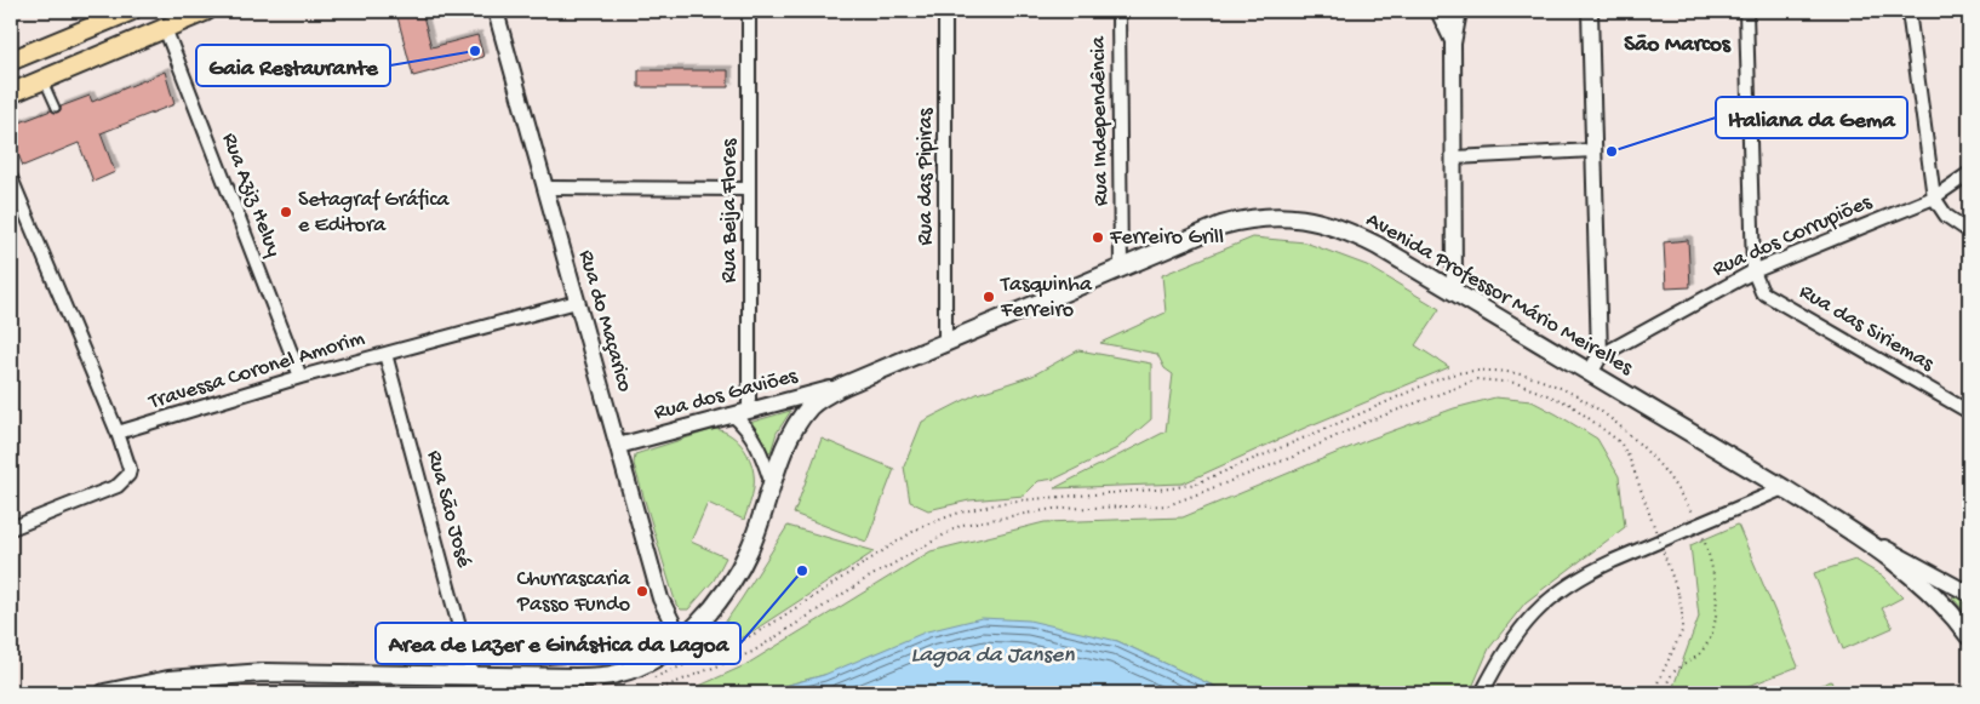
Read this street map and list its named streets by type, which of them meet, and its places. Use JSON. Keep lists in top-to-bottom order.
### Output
{
  "streets": {
    "main road": ["Avenida Professor Mário Meirelles"],
    "street": [
      "Rua Independência",
      "Rua das Pipiras",
      "Rua Aziz Heluy",
      "Rua Beija Flores",
      "Rua dos Corrupiões",
      "Rua do Maçarico",
      "Rua das Siriemas",
      "Travessa Coronel Amorim",
      "Rua dos Gaviões",
      "Rua São José"
    ]
  },
  "crossings": [
    ["Rua Independência", "Avenida Professor Mário Meirelles"],
    ["Rua das Pipiras", "Avenida Professor Mário Meirelles"],
    ["Rua Aziz Heluy", "Travessa Coronel Amorim"],
    ["Rua Beija Flores", "Rua dos Gaviões"],
    ["Rua dos Corrupiões", "Rua das Siriemas"],
    ["Avenida Professor Mário Meirelles", "Rua do Maçarico"],
    ["Avenida Professor Mário Meirelles", "Rua dos Gaviões"],
    ["Avenida Professor Mário Meirelles", "Rua São José"],
    ["Rua do Maçarico", "Travessa Coronel Amorim"],
    ["Rua do Maçarico", "Rua dos Gaviões"],
    ["Travessa Coronel Amorim", "Rua São José"]
  ],
  "districts": ["São Marcos"],
  "water": ["Lagoa da Jansen"],
  "places": [
    "Gaia Restaurante",
    "Italiana da Gema",
    "Setagraf Gráfica e Editora",
    "Ferreiro Grill",
    "Tasquinha Ferreiro",
    "Area de Lazer e Ginástica da Lagoa",
    "Churrascaria Passo Fundo"
  ]
}
